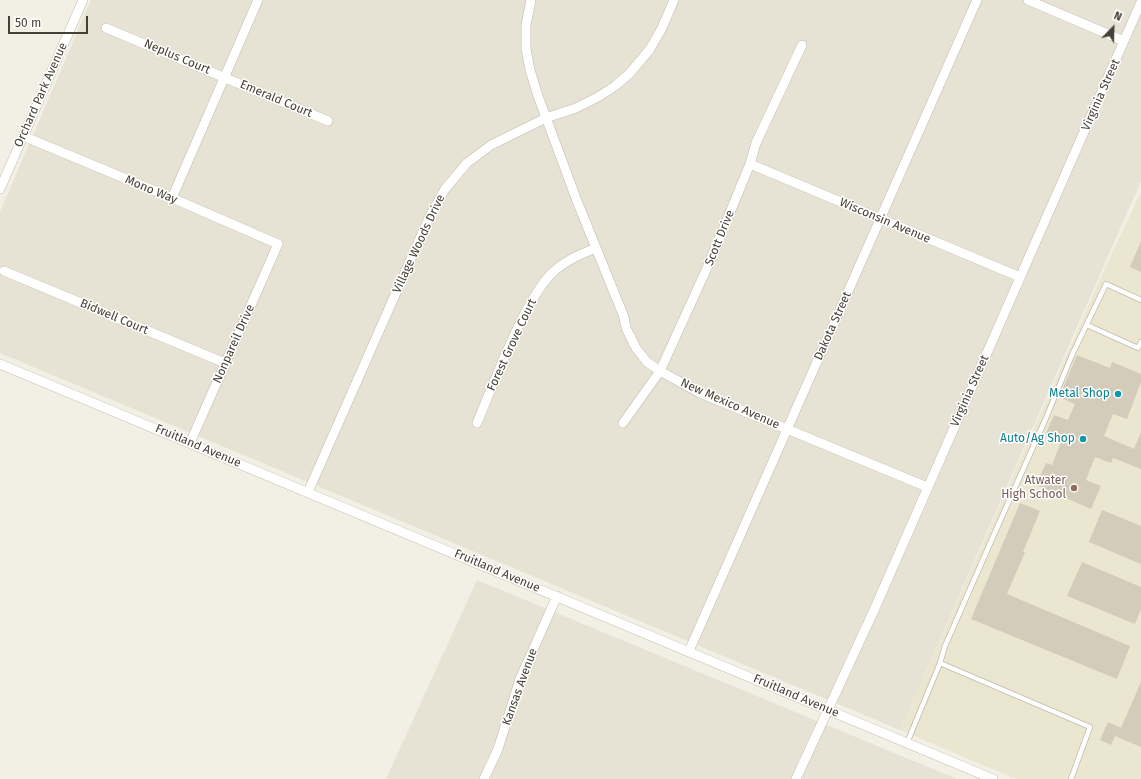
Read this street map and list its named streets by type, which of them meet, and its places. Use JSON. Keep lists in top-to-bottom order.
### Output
{
  "streets": {
    "street": [
      "Neplus Court",
      "Orchard Park Avenue",
      "Virginia Street",
      "Emerald Court",
      "Mono Way",
      "Wisconsin Avenue",
      "Scott Drive",
      "Village Woods Drive",
      "Bidwell Court",
      "Dakota Street",
      "Nonpareil Drive",
      "Forest Grove Court",
      "New Mexico Avenue",
      "Fruitland Avenue",
      "Kansas Avenue"
    ]
  },
  "crossings": [
    ["Neplus Court", "Emerald Court"],
    ["Orchard Park Avenue", "Mono Way"],
    ["Virginia Street", "Wisconsin Avenue"],
    ["Virginia Street", "New Mexico Avenue"],
    ["Virginia Street", "Fruitland Avenue"],
    ["Mono Way", "Nonpareil Drive"],
    ["Wisconsin Avenue", "Scott Drive"],
    ["Wisconsin Avenue", "Dakota Street"],
    ["Scott Drive", "New Mexico Avenue"],
    ["Village Woods Drive", "New Mexico Avenue"],
    ["Village Woods Drive", "Fruitland Avenue"],
    ["Bidwell Court", "Nonpareil Drive"],
    ["Dakota Street", "New Mexico Avenue"],
    ["Dakota Street", "Fruitland Avenue"],
    ["Nonpareil Drive", "Fruitland Avenue"],
    ["Forest Grove Court", "New Mexico Avenue"],
    ["Fruitland Avenue", "Kansas Avenue"]
  ],
  "places": ["Metal Shop", "Auto/Ag Shop", "Atwater High School"],
  "scale_bar": "50 m",
  "north": "top right"
}
